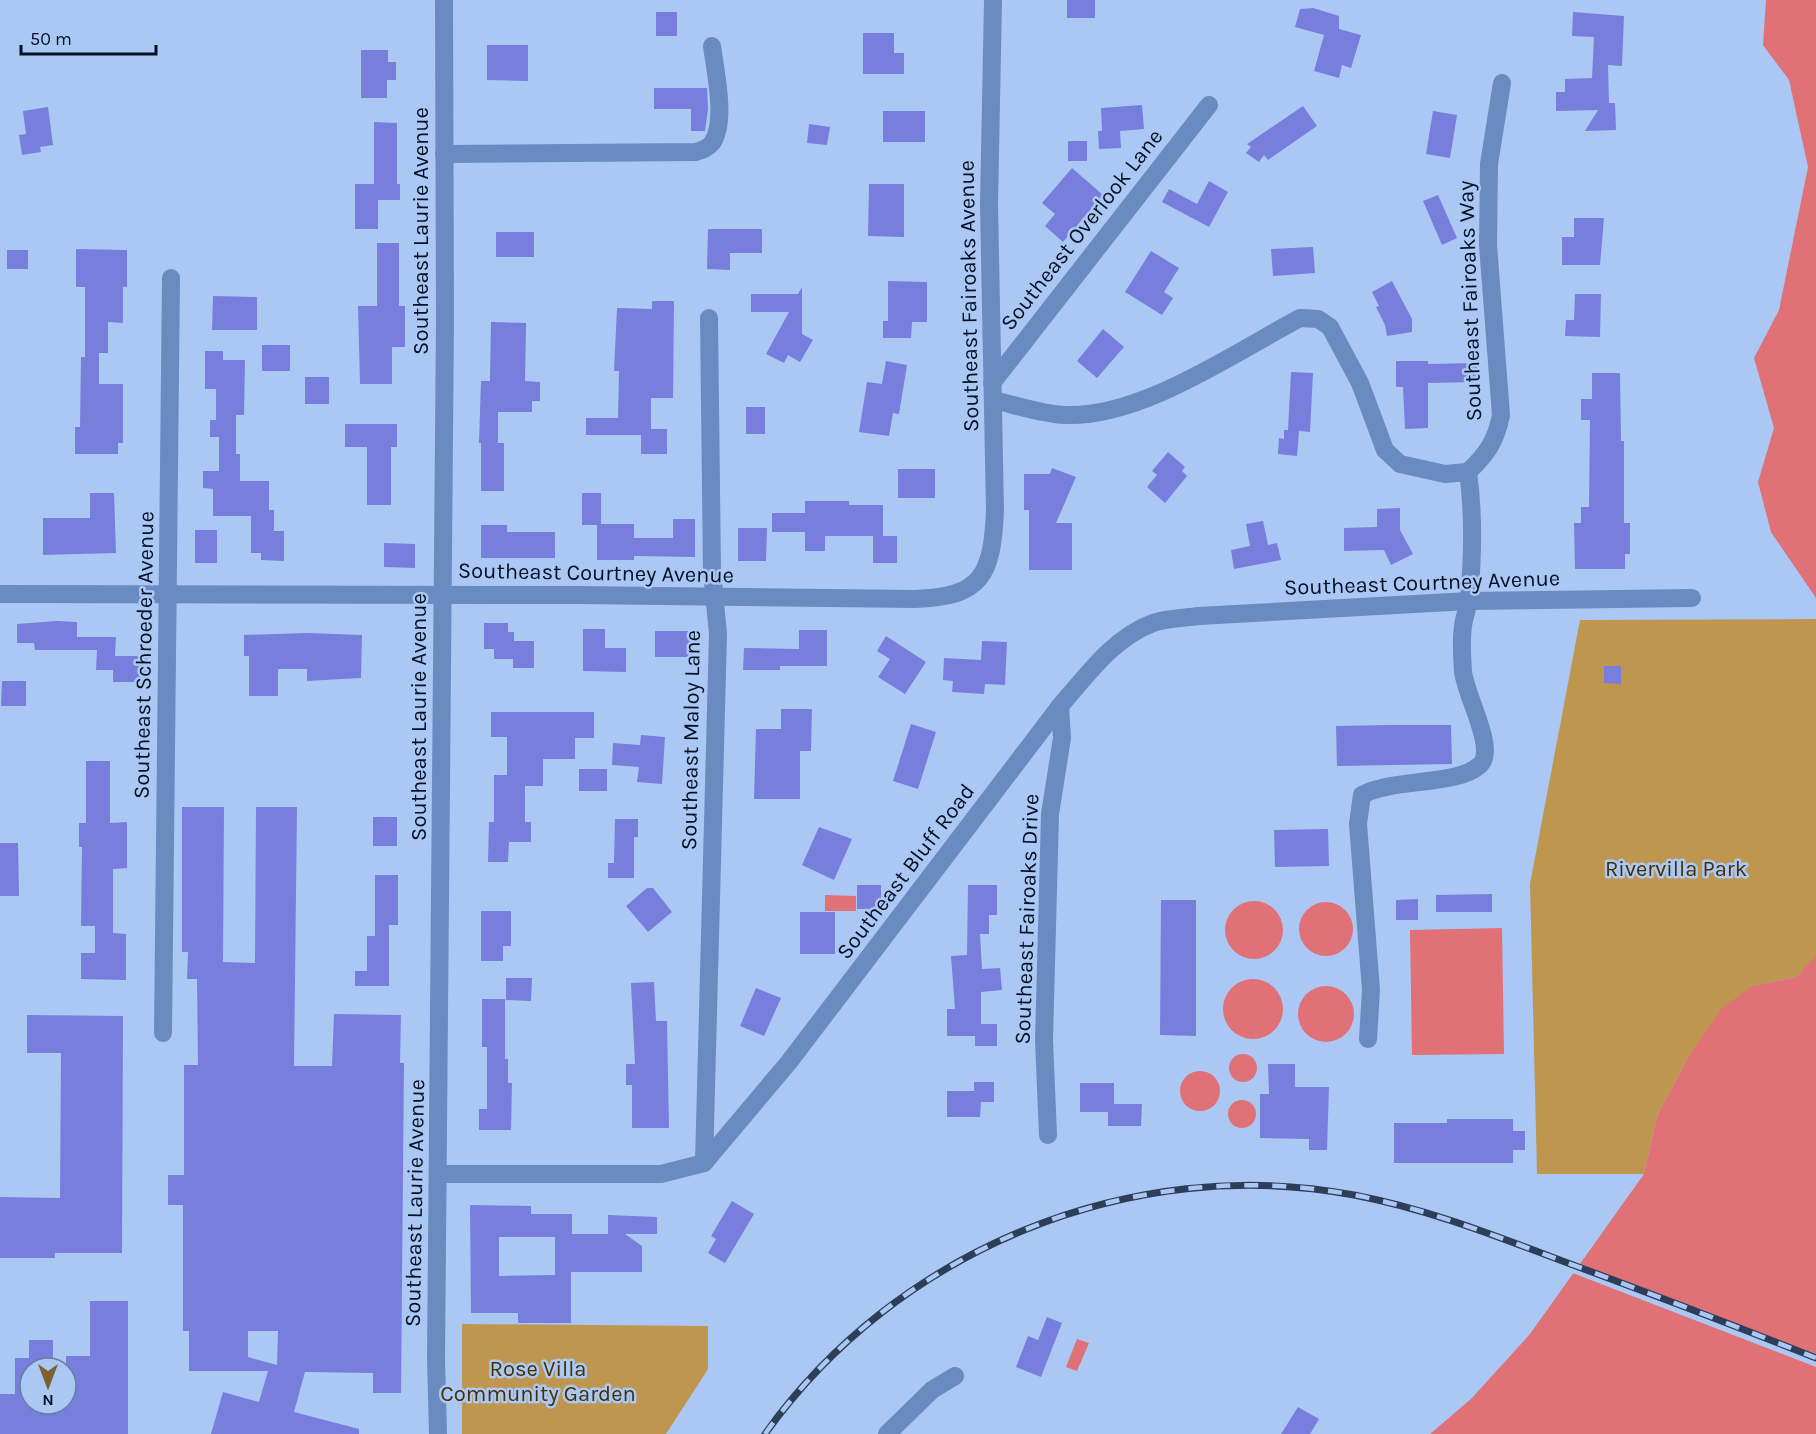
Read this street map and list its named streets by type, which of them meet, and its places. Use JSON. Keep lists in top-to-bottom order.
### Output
{
  "streets": {
    "street": [
      "Southeast Overlook Lane",
      "Southeast Laurie Avenue",
      "Southeast Fairoaks Avenue",
      "Southeast Fairoaks Way",
      "Southeast Courtney Avenue",
      "Southeast Schroeder Avenue",
      "Southeast Maloy Lane",
      "Southeast Bluff Road",
      "Southeast Fairoaks Drive"
    ]
  },
  "crossings": [
    ["Southeast Overlook Lane", "Southeast Fairoaks Avenue"],
    ["Southeast Laurie Avenue", "Southeast Courtney Avenue"],
    ["Southeast Fairoaks Avenue", "Southeast Courtney Avenue"],
    ["Southeast Courtney Avenue", "Southeast Schroeder Avenue"],
    ["Southeast Courtney Avenue", "Southeast Maloy Lane"],
    ["Southeast Courtney Avenue", "Southeast Bluff Road"],
    ["Southeast Maloy Lane", "Southeast Bluff Road"],
    ["Southeast Bluff Road", "Southeast Fairoaks Drive"]
  ],
  "parks": ["Rivervilla Park", "Rose Villa Community Garden"],
  "scale_bar": "50 m",
  "north": "bottom"
}
